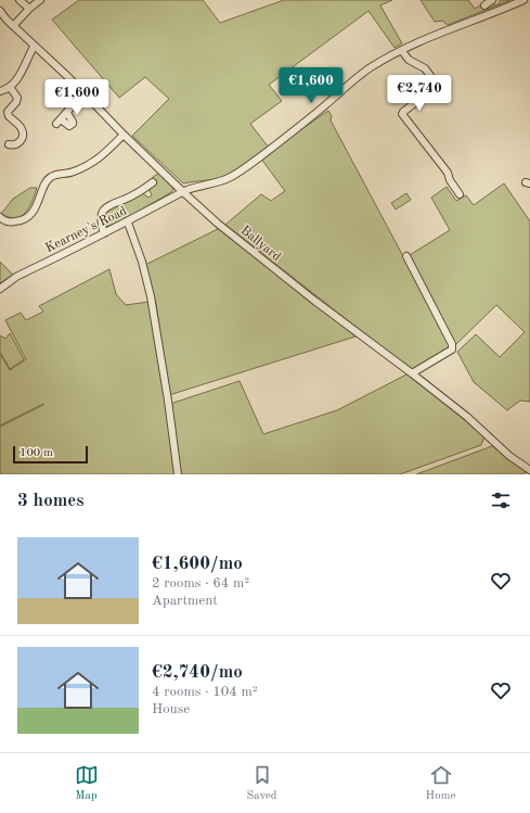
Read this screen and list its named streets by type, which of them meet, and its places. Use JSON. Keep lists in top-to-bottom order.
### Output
{
  "streets": {
    "street": ["Kearney's Road", "Ballyard"]
  },
  "crossings": [
    ["Kearney's Road", "Ballyard"]
  ],
  "scale_bar": "100 m",
  "page": {
    "price": ["€1,600", "€2,740", "€1,600"],
    "scale": "100 m",
    "heading": "3 homes",
    "list": [
      {
        "name": "€1,600/mo",
        "note": "2 rooms · 64 m² · Apartment"
      },
      {
        "name": "€2,740/mo",
        "note": "4 rooms · 104 m² · House"
      }
    ],
    "tabs": ["Map", "Saved", "Home"]
  }
}
